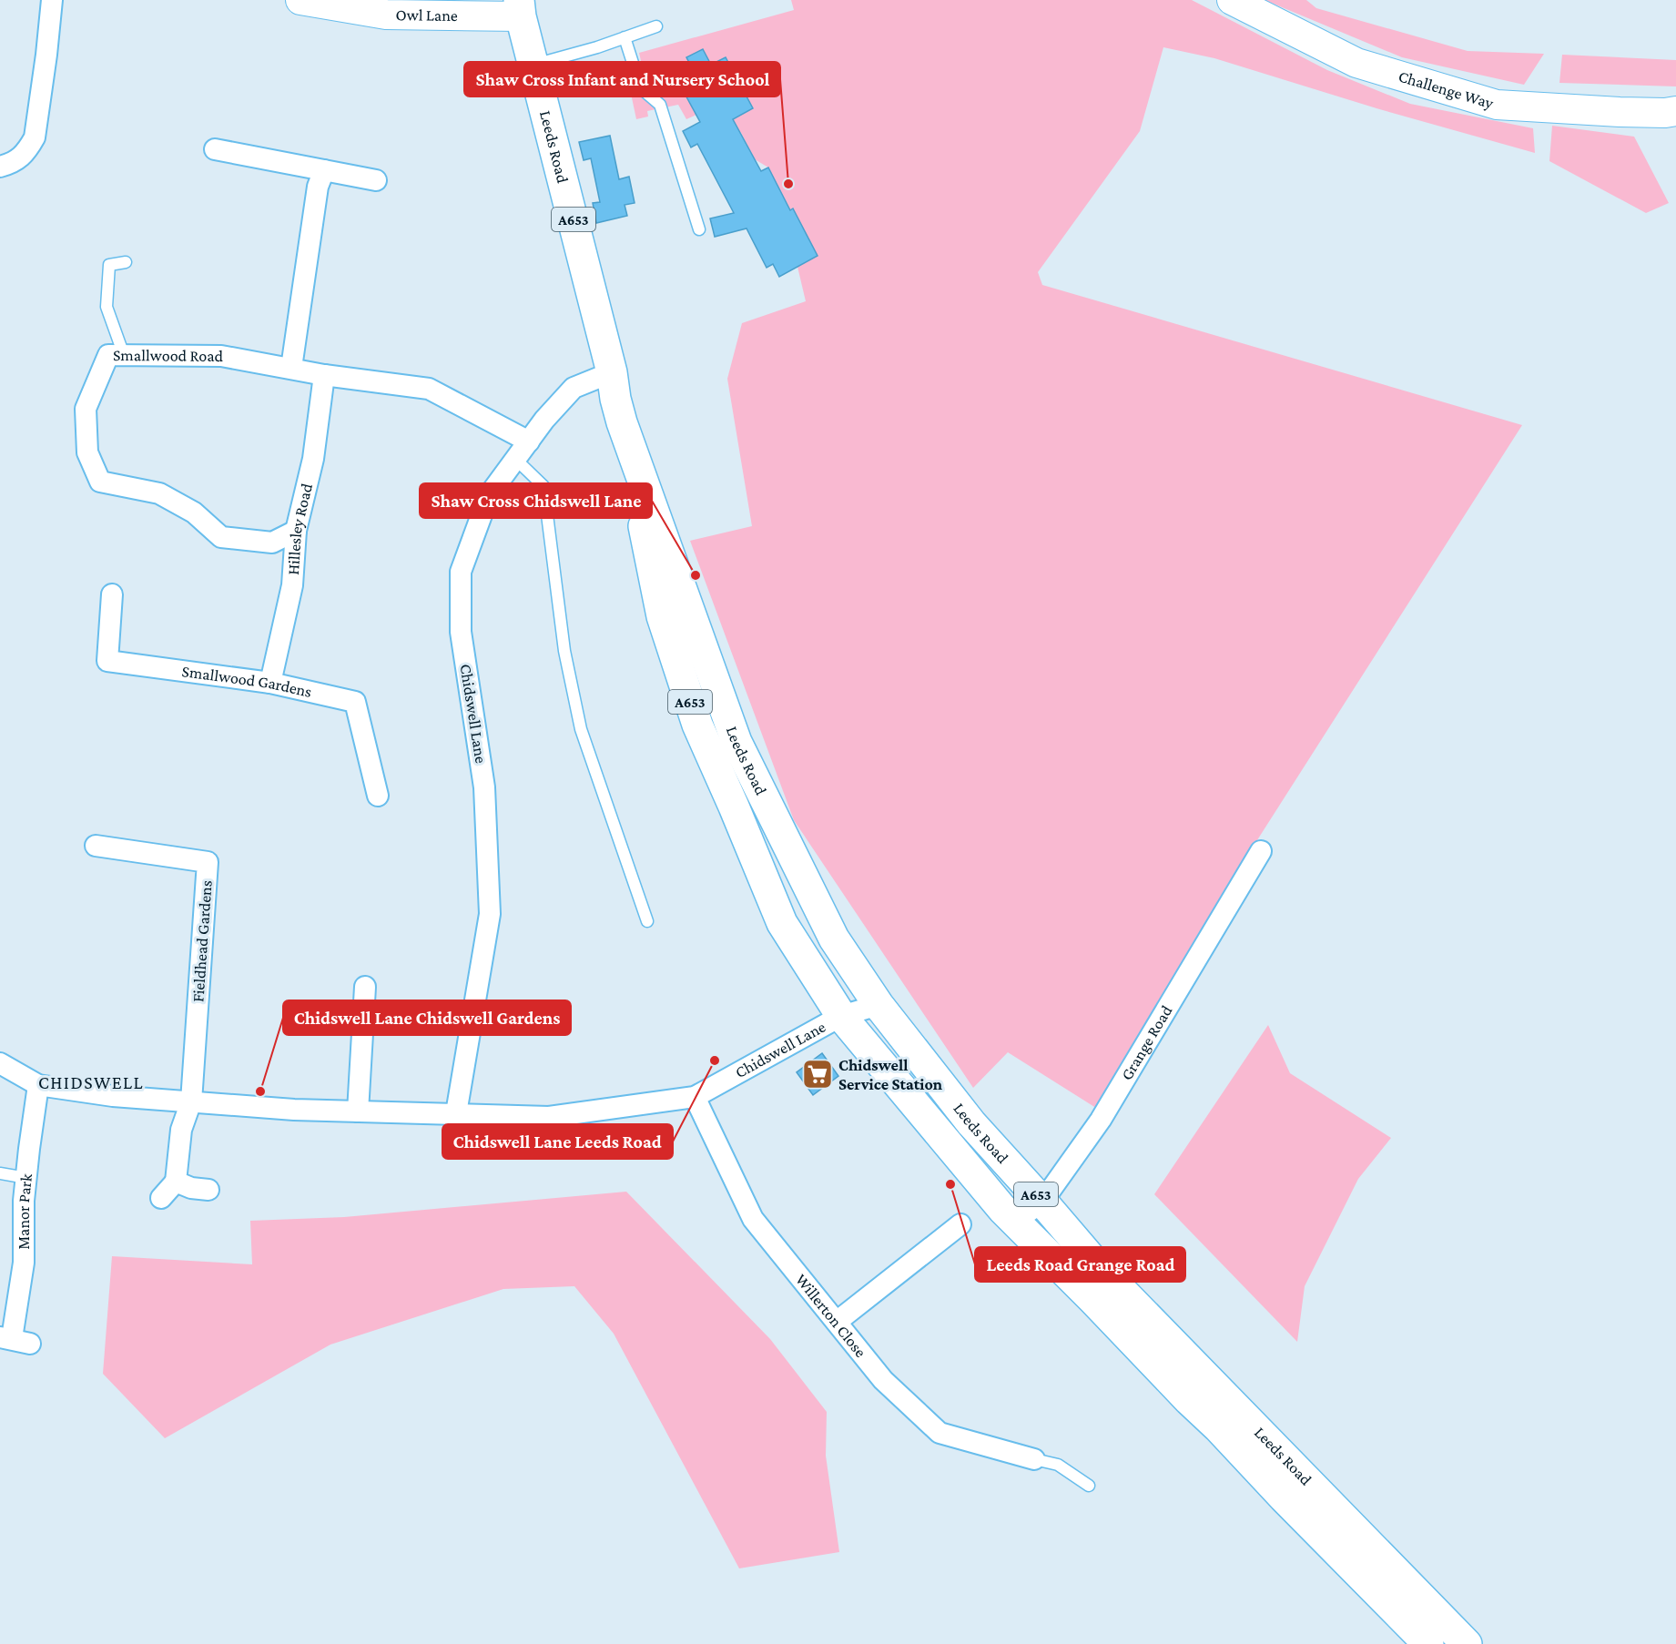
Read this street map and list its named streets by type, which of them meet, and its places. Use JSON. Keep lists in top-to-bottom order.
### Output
{
  "streets": {
    "main road": [
      "Owl Lane",
      "Challenge Way",
      "Leeds Road",
      "A653"
    ],
    "street": [
      "Smallwood Road",
      "Hillesley Road",
      "Smallwood Gardens",
      "Chidswell Lane",
      "Fieldhead Gardens",
      "Grange Road",
      "Manor Park",
      "Willerton Close"
    ]
  },
  "crossings": [
    ["Owl Lane", "Leeds Road"],
    ["Leeds Road", "Chidswell Lane"],
    ["Leeds Road", "Grange Road"],
    ["Smallwood Road", "Hillesley Road"],
    ["Smallwood Road", "Chidswell Lane"],
    ["Hillesley Road", "Smallwood Gardens"],
    ["Chidswell Lane", "Fieldhead Gardens"],
    ["Chidswell Lane", "Manor Park"],
    ["Chidswell Lane", "Willerton Close"]
  ],
  "districts": ["CHIDSWELL"],
  "places": {
    "other": [
      "Shaw Cross Infant and Nursery School",
      "Shaw Cross Chidswell Lane",
      "Chidswell Lane Leeds Road",
      "Chidswell Lane Chidswell Gardens",
      "Leeds Road Grange Road"
    ],
    "supermarket": ["Chidswell Service Station"]
  }
}
